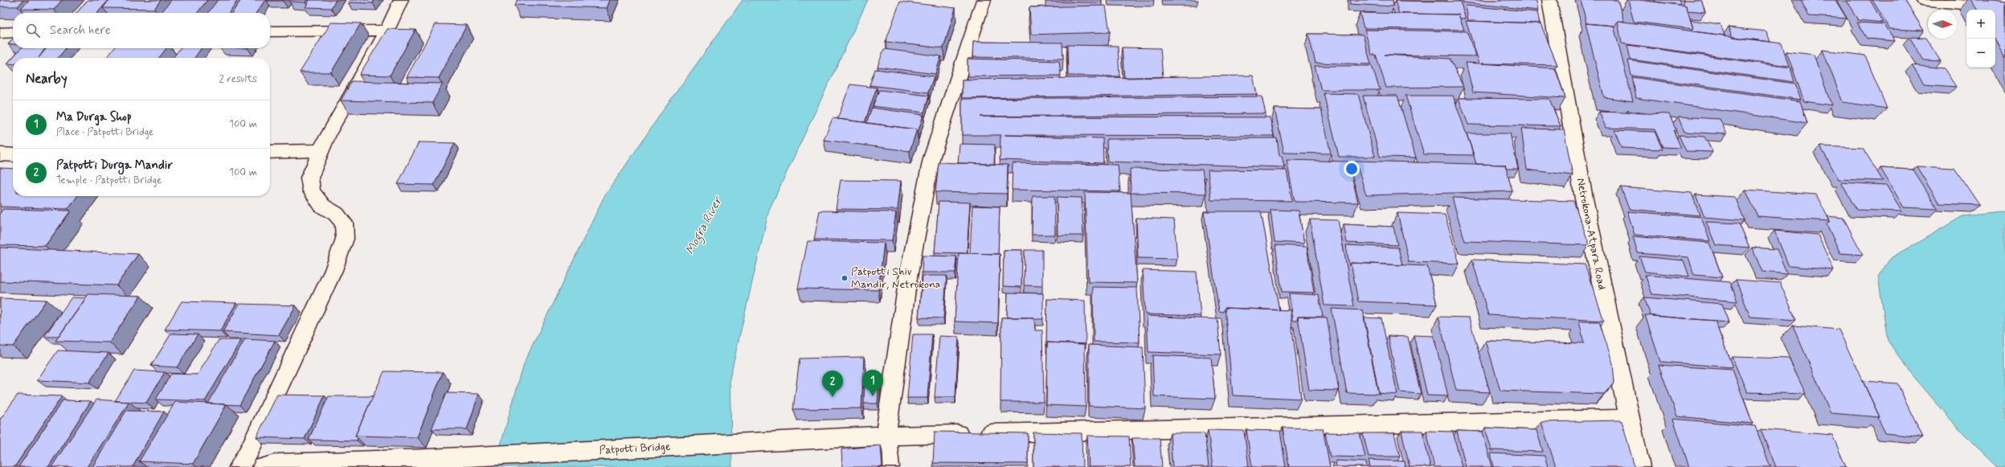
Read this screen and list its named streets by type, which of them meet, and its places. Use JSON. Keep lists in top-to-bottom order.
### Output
{
  "streets": {
    "street": ["Netrokona-Atpara Road", "Patpotti Bridge"]
  },
  "crossings": [
    ["Netrokona-Atpara Road", "Patpotti Bridge"]
  ],
  "water": ["Mogra River"],
  "places": ["Patpotti Shiv Mandir, Netrokona"],
  "north": "right",
  "page": {
    "map_buttons": ["+", "−"],
    "search": "Search here",
    "heading": ["Nearby", "2 results"],
    "list": [
      {
        "mark": "1",
        "name": "Ma Durga Shop",
        "note": "Place · Patpotti Bridge",
        "value": "100 m"
      },
      {
        "mark": "2",
        "name": "Patpotti Durga Mandir",
        "note": "Temple · Patpotti Bridge",
        "value": "100 m"
      }
    ],
    "pins": ["1", "2"]
  }
}
